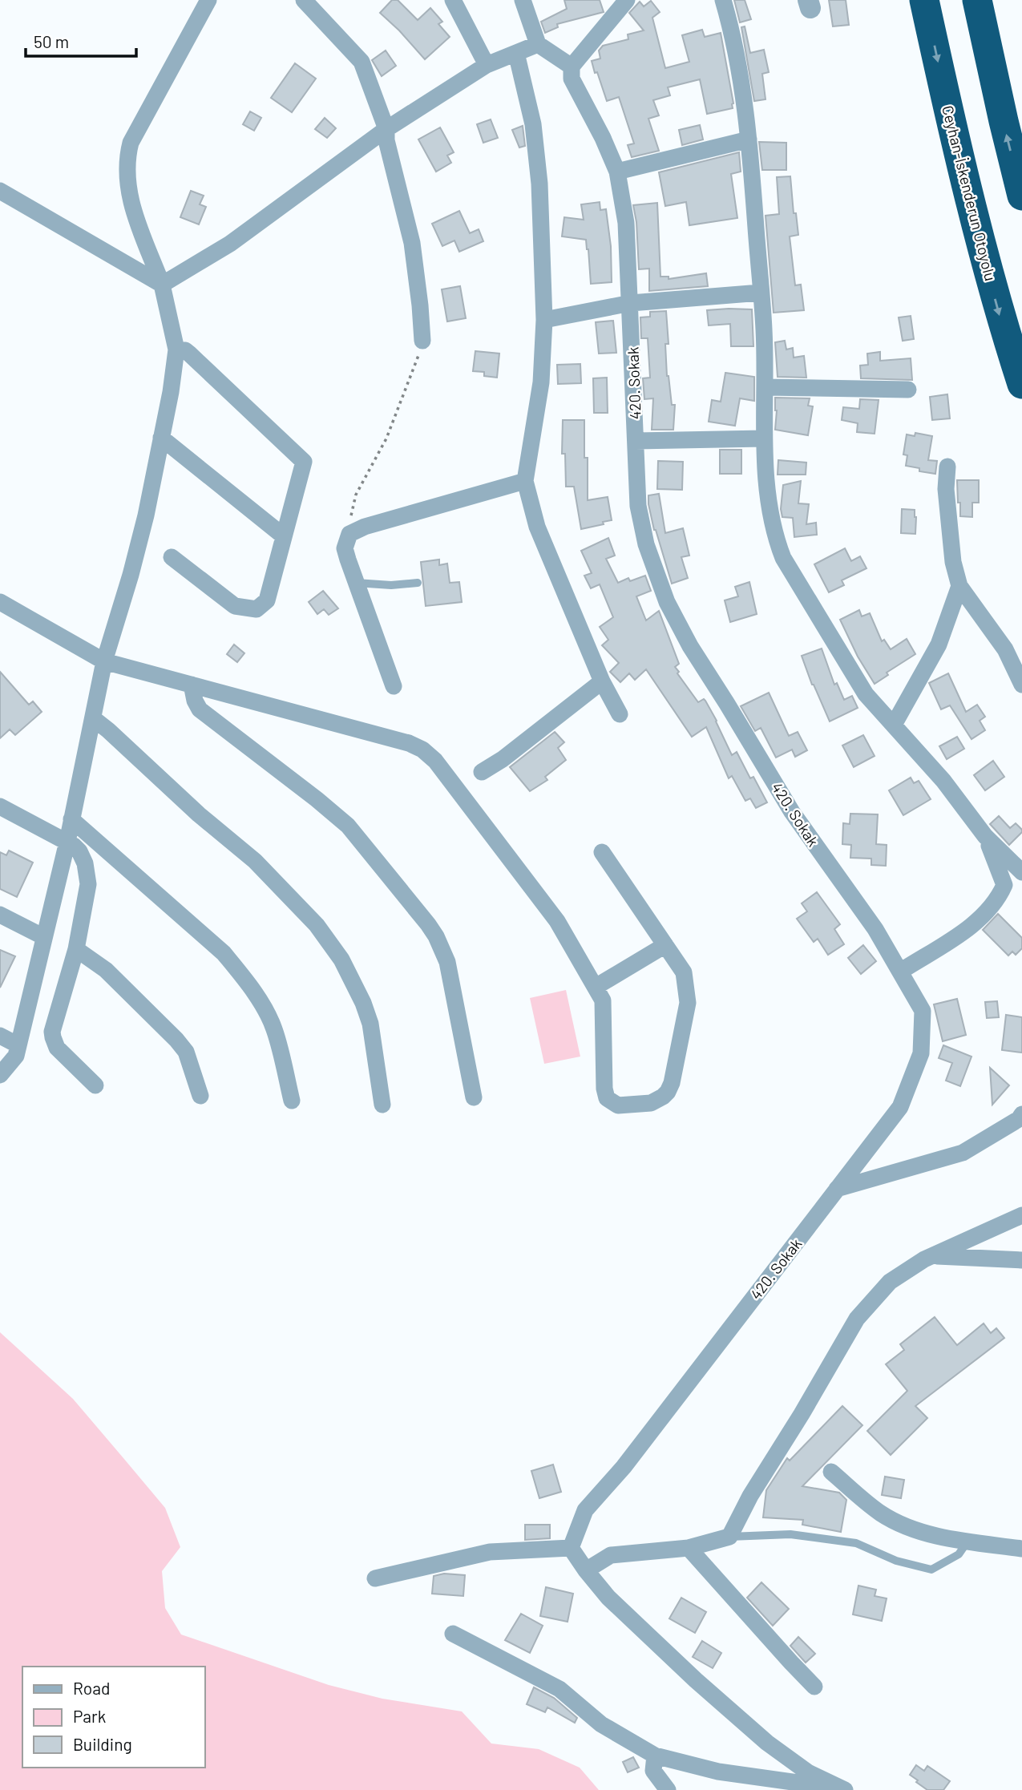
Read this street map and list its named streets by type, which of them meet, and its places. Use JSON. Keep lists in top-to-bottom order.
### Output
{
  "streets": {
    "highway": ["Ceyhan-İskenderun Otoyolu"],
    "street": ["420. Sokak"]
  },
  "legend": ["Road", "Park", "Building"],
  "scale_bar": "50 m"
}
